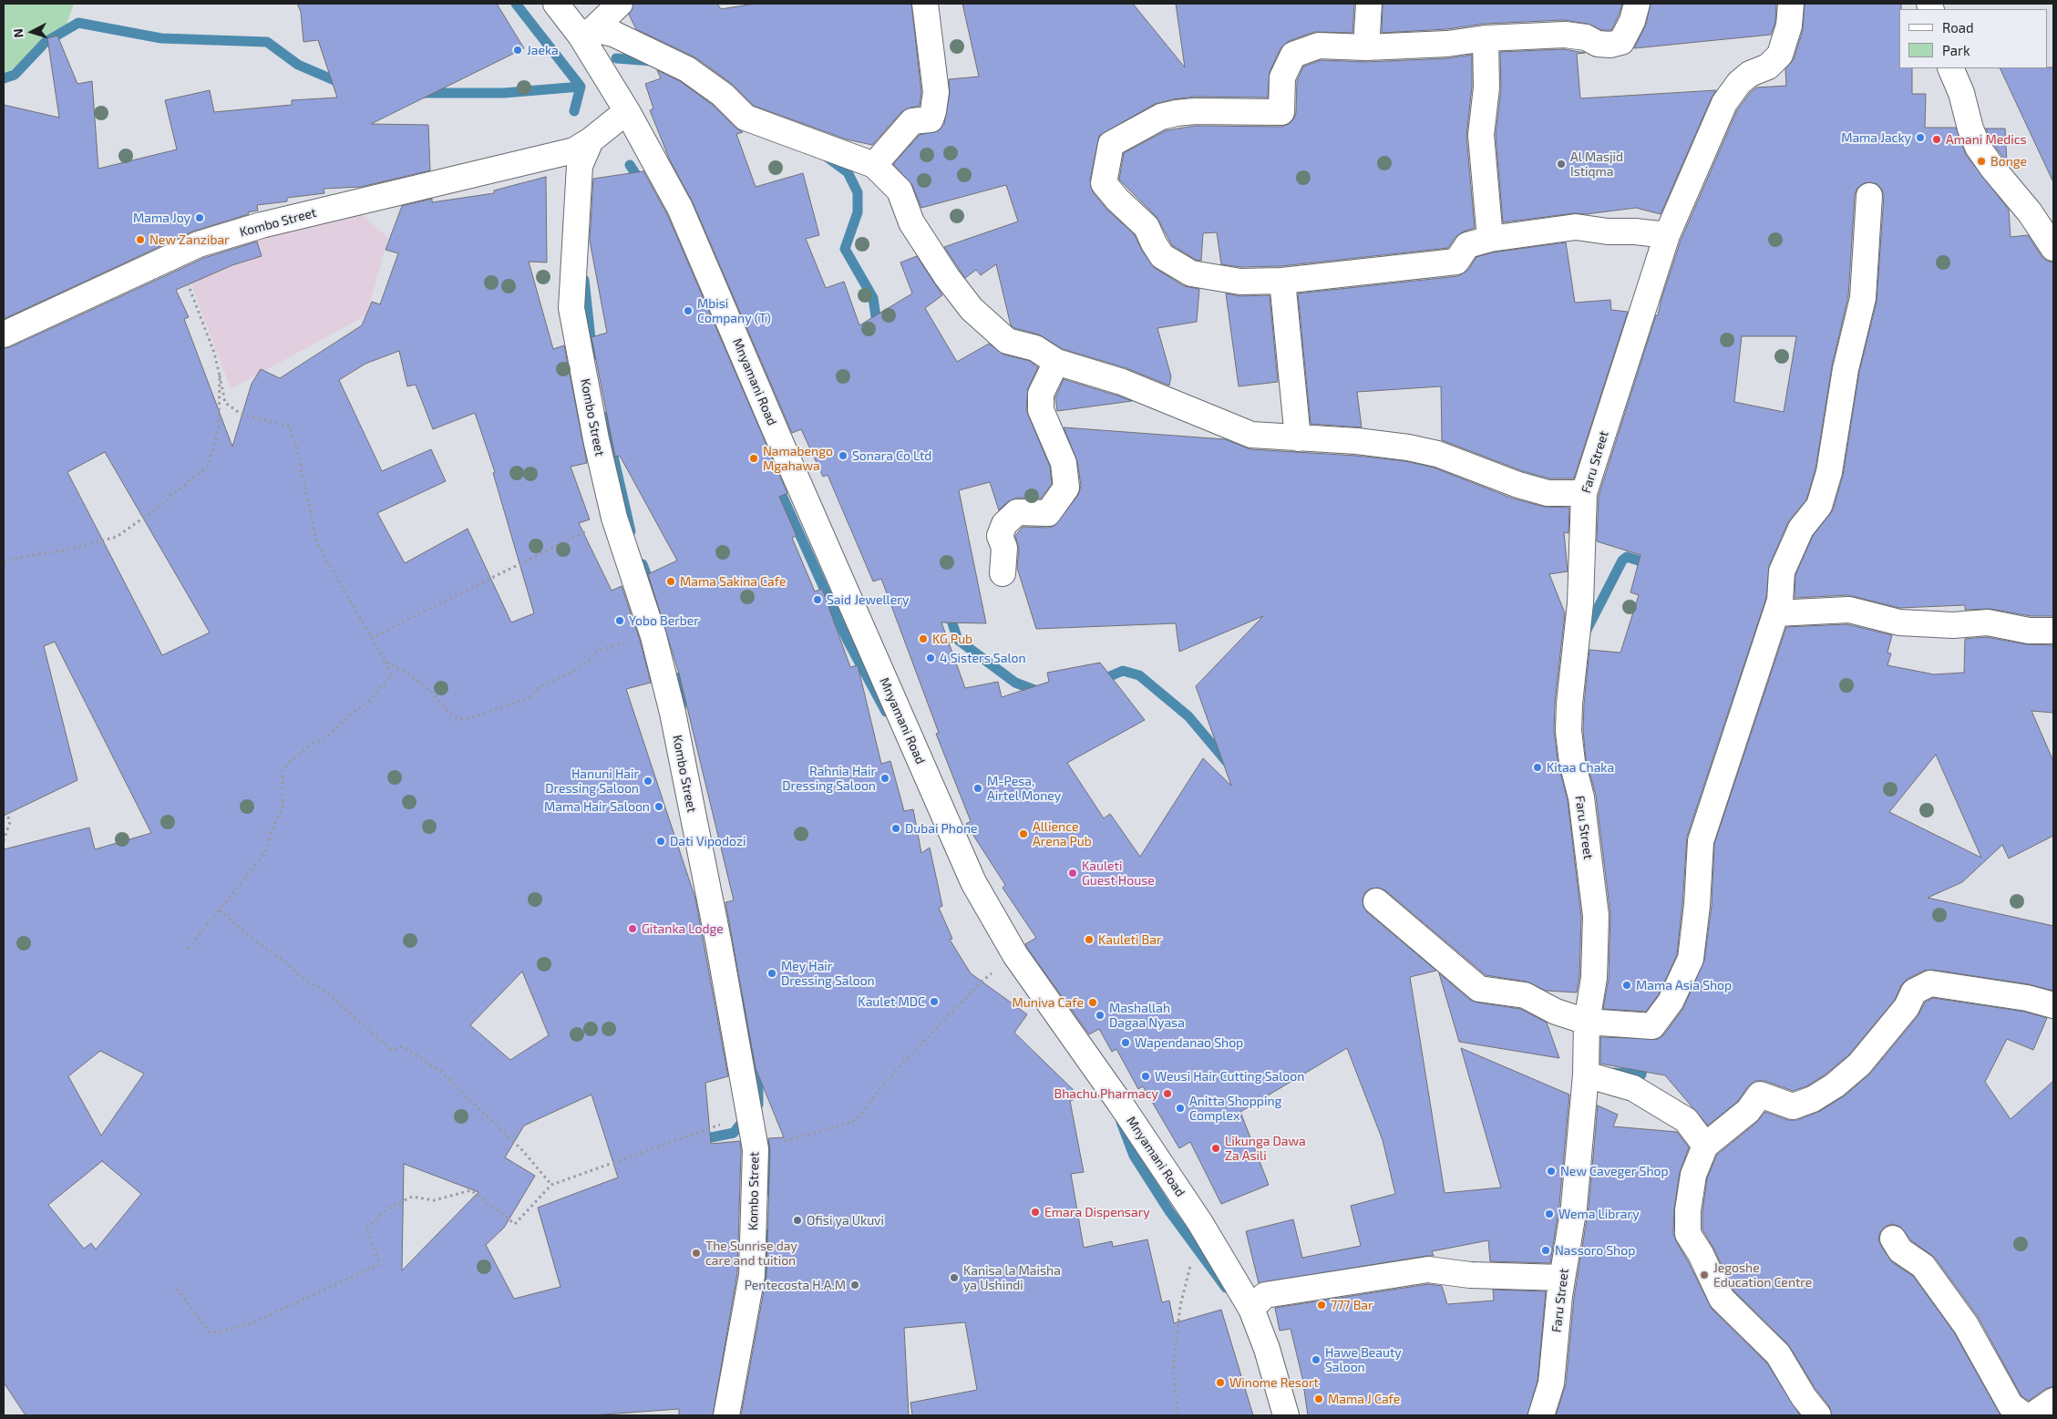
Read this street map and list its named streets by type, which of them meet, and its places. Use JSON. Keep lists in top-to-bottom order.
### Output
{
  "streets": {
    "street": ["Kombo Street", "Mnyamani Road", "Faru Street"]
  },
  "crossings": [
    ["Kombo Street", "Mnyamani Road"]
  ],
  "places": [
    "Jaeka",
    "Mama Jacky",
    "Amani Medics",
    "Bonge",
    "Al Masjid Istiqma",
    "Mama Joy",
    "New Zanzibar",
    "Mbisi Company (T)",
    "Sonara Co Ltd",
    "Namabengo Mgahawa",
    "Mama Sakina Cafe",
    "Said Jewellery",
    "Yobo Berber",
    "KG Pub",
    "4 Sisters Salon",
    "Kitaa Chaka",
    "Rahnia Hair Dressing Saloon",
    "Hanuni Hair Dressing Saloon",
    "M-Pesa, Airtel Money",
    "Mama Hair Saloon",
    "Dubai Phone",
    "Allience Arena Pub",
    "Dati Vipodozi",
    "Kauleti Guest House",
    "Gitanka Lodge",
    "Kauleti Bar",
    "Mey Hair Dressing Saloon",
    "Mama Asia Shop",
    "Kaulet MDC",
    "Muniva Cafe",
    "Mashallah Dagaa Nyasa",
    "Wapendanao Shop",
    "Weusi Hair Cutting Saloon",
    "Bhachu Pharmacy",
    "Anitta Shopping Complex",
    "Likunga Dawa Za Asili",
    "New Caveger Shop",
    "Emara Dispensary",
    "Wema Library",
    "Ofisi ya Ukuvi",
    "Nassoro Shop",
    "The Sunrise day care and tuition",
    "Jegoshe Education Centre",
    "Kanisa la Maisha ya Ushindi",
    "Pentecosta H.A.M",
    "777 Bar",
    "Hawe Beauty Saloon",
    "Winome Resort",
    "Mama J Cafe"
  ],
  "legend": ["Road", "Park"],
  "north": "left"
}
